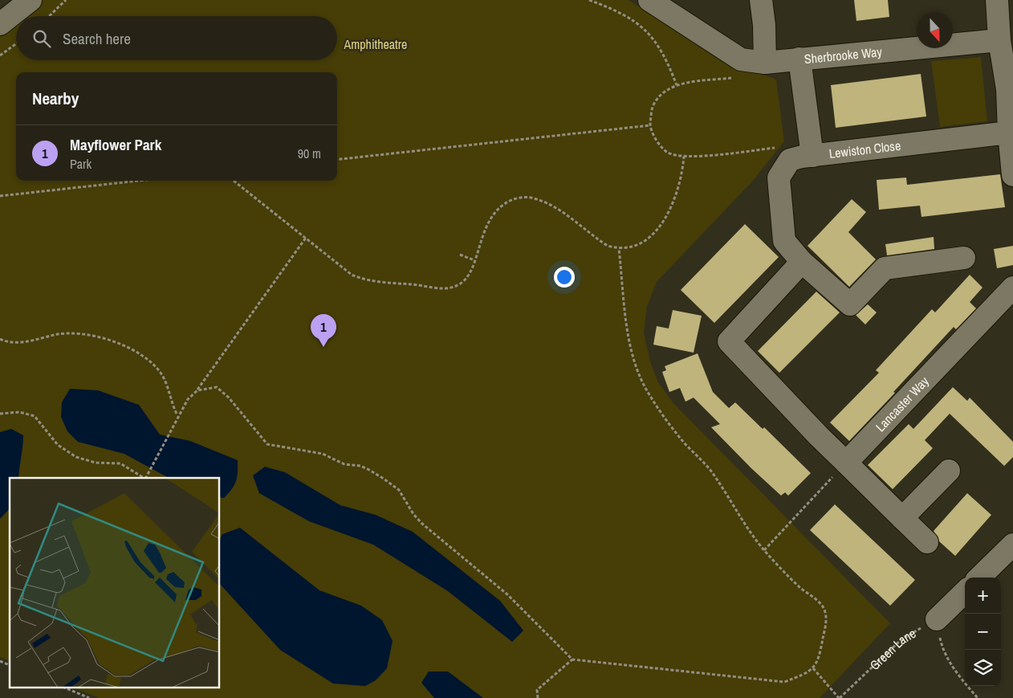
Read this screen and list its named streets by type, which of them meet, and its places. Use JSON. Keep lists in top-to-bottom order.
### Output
{
  "streets": {
    "street": ["Sherbrooke Way", "Lewiston Close", "Lancaster Way"],
    "path": ["Green Lane"]
  },
  "parks": ["Amphitheatre"],
  "north": "bottom",
  "page": {
    "search": "Search here",
    "heading": "Nearby",
    "list": [
      {
        "mark": "1",
        "name": "Mayflower Park",
        "note": "Park",
        "value": "90 m"
      }
    ],
    "pins": "1",
    "map_buttons": ["+", "−"]
  }
}
